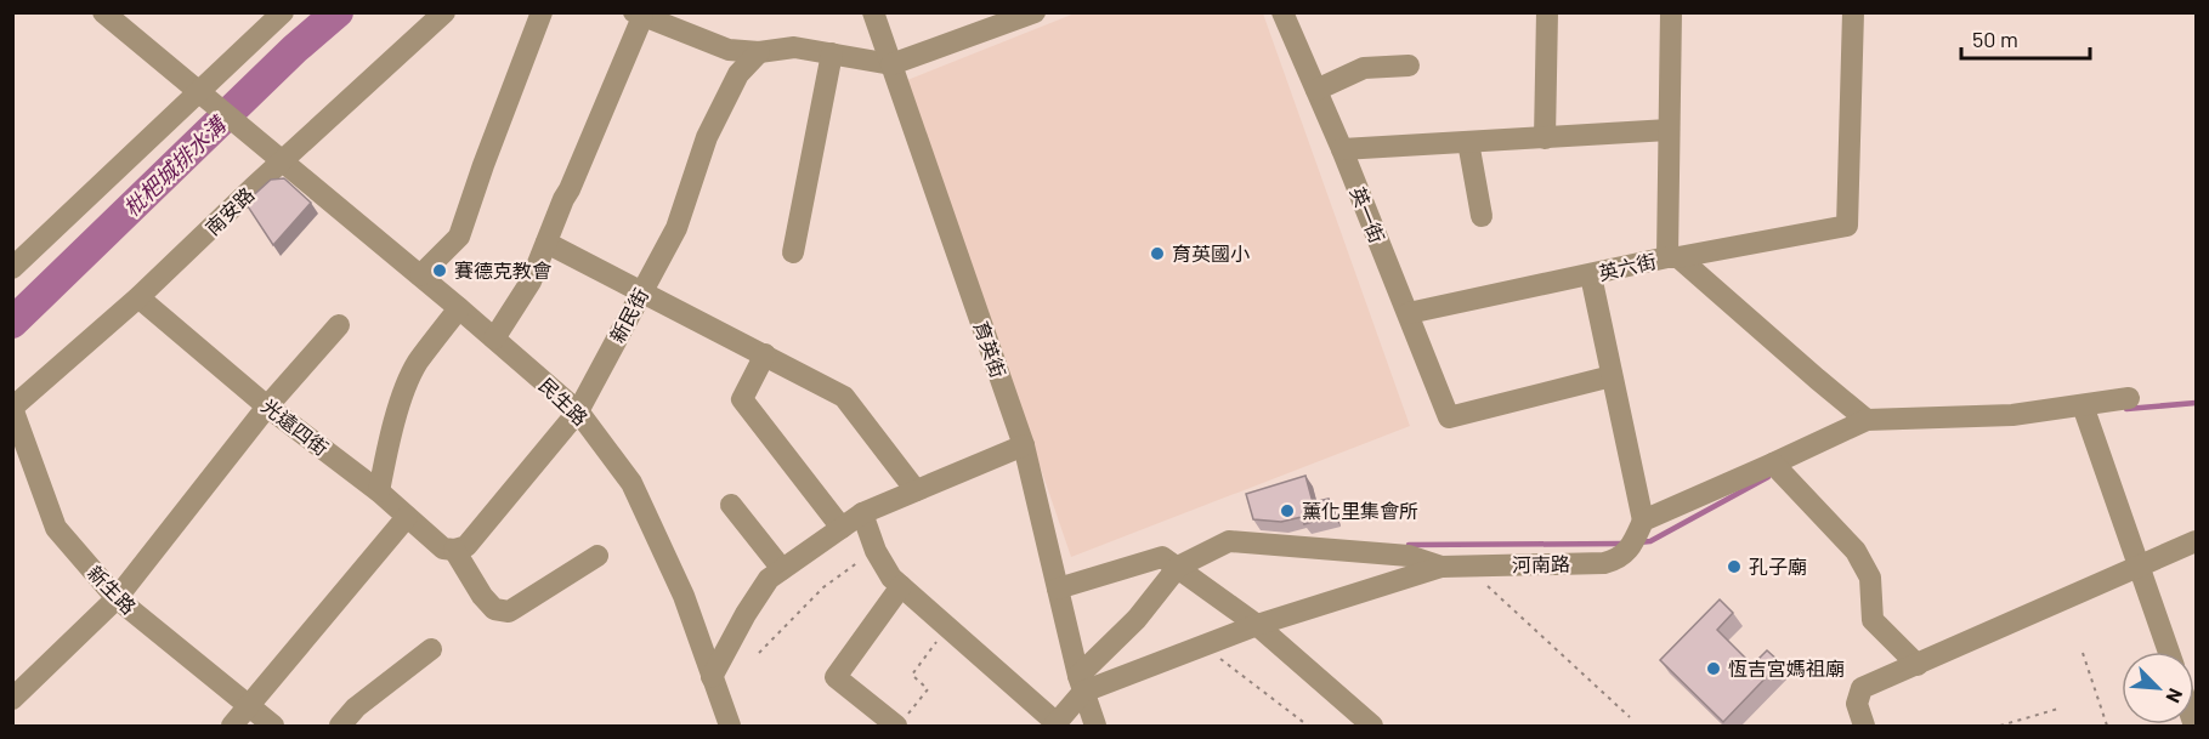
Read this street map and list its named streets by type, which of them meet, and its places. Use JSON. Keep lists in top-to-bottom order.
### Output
{
  "streets": {
    "street": [
      "南安路",
      "英一街",
      "英六街",
      "新民街",
      "育英街",
      "民生路",
      "光遠四街",
      "河南路",
      "新生路"
    ]
  },
  "crossings": [
    ["南安路", "民生路"],
    ["南安路", "光遠四街"],
    ["南安路", "新生路"],
    ["英一街", "英六街"],
    ["新民街", "民生路"],
    ["新民街", "光遠四街"],
    ["育英街", "河南路"]
  ],
  "water": ["枇杷城排水溝"],
  "places": [
    "育英國小",
    "賽德克教會",
    "薰化里集會所",
    "孔子廟",
    "恆吉宮媽祖廟"
  ],
  "scale_bar": "50 m",
  "north": "bottom right"
}
